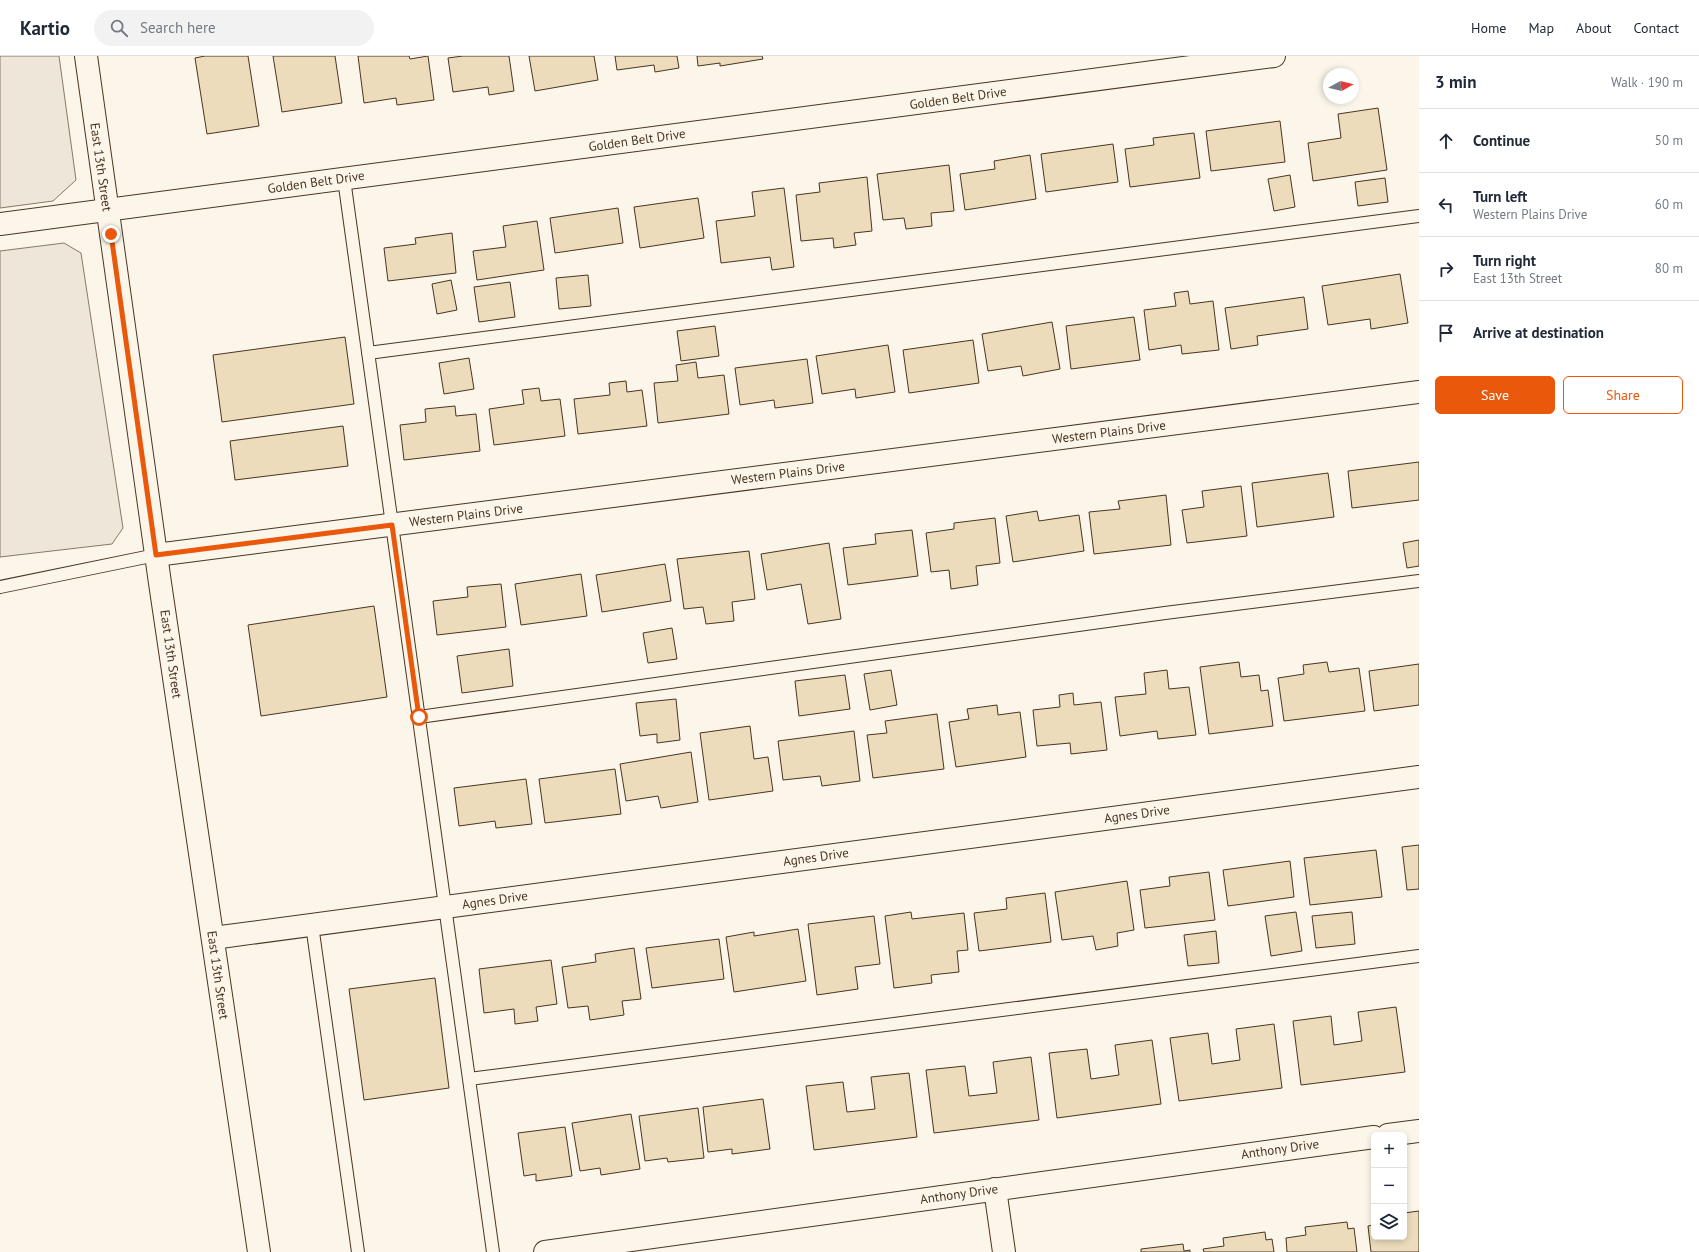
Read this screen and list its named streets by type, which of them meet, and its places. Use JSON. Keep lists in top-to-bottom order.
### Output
{
  "streets": {
    "street": [
      "Golden Belt Drive",
      "East 13th Street",
      "Western Plains Drive",
      "Agnes Drive",
      "Anthony Drive"
    ]
  },
  "crossings": [
    ["Golden Belt Drive", "East 13th Street"],
    ["East 13th Street", "Western Plains Drive"],
    ["East 13th Street", "Agnes Drive"]
  ],
  "north": "right",
  "page": {
    "header": "Kartio",
    "search": "Search here",
    "nav": [
      "Home",
      "Map",
      "About",
      "Contact"
    ],
    "heading": ["3 min", "Walk · 190 m"],
    "list": [
      ["Continue", "50 m"],
      ["Turn left", "Western Plains Drive", "60 m"],
      ["Turn right", "East 13th Street", "80 m"],
      "Arrive at destination"
    ],
    "buttons": ["Save", "Share"],
    "map_buttons": ["+", "−"]
  }
}
